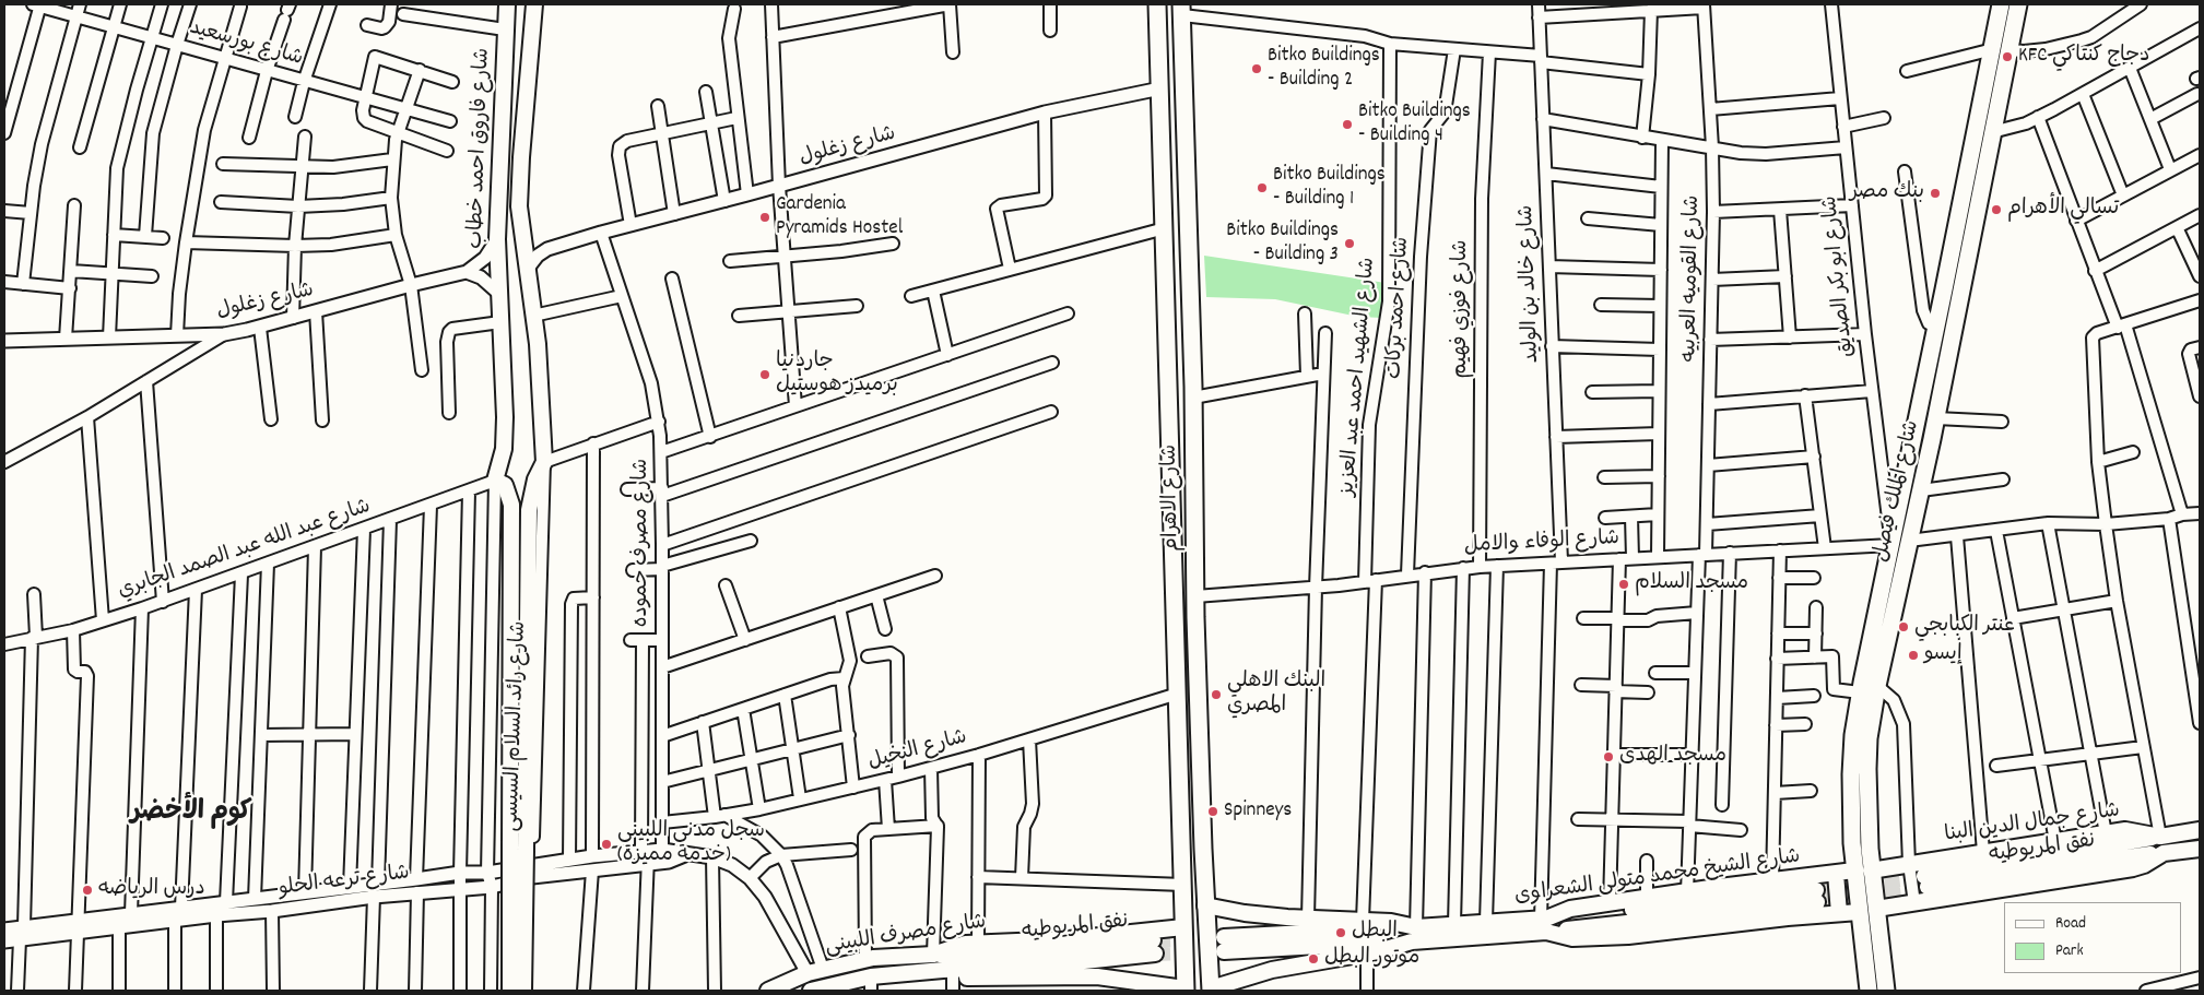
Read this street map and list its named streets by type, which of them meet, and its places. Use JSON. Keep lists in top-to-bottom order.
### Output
{
  "streets": {
    "main road": [
      "شارع فاروق احمد خطاب",
      "شارع الملك فيصل",
      "شارع الاهرام",
      "شارع جمال الدين البنا",
      "نفق المريوطيه",
      "شارع الشيخ محمد متولى الشعراوى",
      "شارع مصرف اللبينى"
    ],
    "street": [
      "شارع بورسعيد",
      "شارع زغلول",
      "شارع ابو بكر الصديق",
      "شارع القوميه العربيه",
      "شارع خالد بن الوليد",
      "شارع احمد بركات",
      "شارع فوزي فهيم",
      "شارع الشهيد احمد عبد العزيز",
      "شارع مصرف حموده",
      "شارع الوفاء والامل",
      "شارع عبد الله عبد الصمد الجابري",
      "شارع رائد السلام السيسى",
      "شارع النخيل",
      "شارع ترعه الحلو"
    ]
  },
  "crossings": [
    ["شارع زغلول", "شارع فاروق احمد خطاب"],
    ["شارع زغلول", "شارع الاهرام"],
    ["شارع زغلول", "شارع مصرف حموده"],
    ["شارع فاروق احمد خطاب", "شارع عبد الله عبد الصمد الجابري"],
    ["شارع فاروق احمد خطاب", "شارع رائد السلام السيسى"],
    ["شارع ابو بكر الصديق", "شارع الملك فيصل"],
    ["شارع ابو بكر الصديق", "شارع الوفاء والامل"],
    ["شارع القوميه العربيه", "شارع الوفاء والامل"],
    ["شارع القوميه العربيه", "شارع الشيخ محمد متولى الشعراوى"],
    ["شارع خالد بن الوليد", "شارع الوفاء والامل"],
    ["شارع خالد بن الوليد", "شارع الشيخ محمد متولى الشعراوى"],
    ["شارع احمد بركات", "شارع الوفاء والامل"],
    ["شارع فوزي فهيم", "شارع الوفاء والامل"],
    ["شارع الشهيد احمد عبد العزيز", "شارع الوفاء والامل"],
    ["شارع الملك فيصل", "شارع الوفاء والامل"],
    ["شارع الملك فيصل", "شارع جمال الدين البنا"],
    ["شارع الملك فيصل", "شارع الشيخ محمد متولى الشعراوى"],
    ["شارع الاهرام", "شارع الوفاء والامل"],
    ["شارع الاهرام", "شارع النخيل"],
    ["شارع الاهرام", "شارع الشيخ محمد متولى الشعراوى"],
    ["شارع الاهرام", "شارع مصرف اللبينى"],
    ["شارع مصرف حموده", "شارع النخيل"],
    ["شارع مصرف حموده", "شارع ترعه الحلو"],
    ["شارع رائد السلام السيسى", "شارع ترعه الحلو"],
    ["شارع جمال الدين البنا", "نفق المريوطيه"],
    ["نفق المريوطيه", "شارع مصرف اللبينى"],
    ["شارع ترعه الحلو", "شارع مصرف اللبينى"]
  ],
  "districts": ["كوم الأخضر"],
  "places": [
    "KFC دجاج كنتاكي",
    "Bitko Buildings - Building 2",
    "Bitko Buildings - Building 4",
    "Bitko Buildings - Building 1",
    "بنك مصر",
    "تسالي الأهرام",
    "Gardenia Pyramids Hostel",
    "Bitko Buildings - Building 3",
    "جاردنيا برميدز هوستيل",
    "مسجد السلام",
    "عنتر الكبابجي",
    "إيسو",
    "البنك الاهلي المصري",
    "مسجد الهدى",
    "Spinneys",
    "سجل مدني اللبيني (خدمة مميزة)",
    "درس الرياضه",
    "البطل",
    "موتور البطل"
  ],
  "legend": ["Road", "Park"]
}
